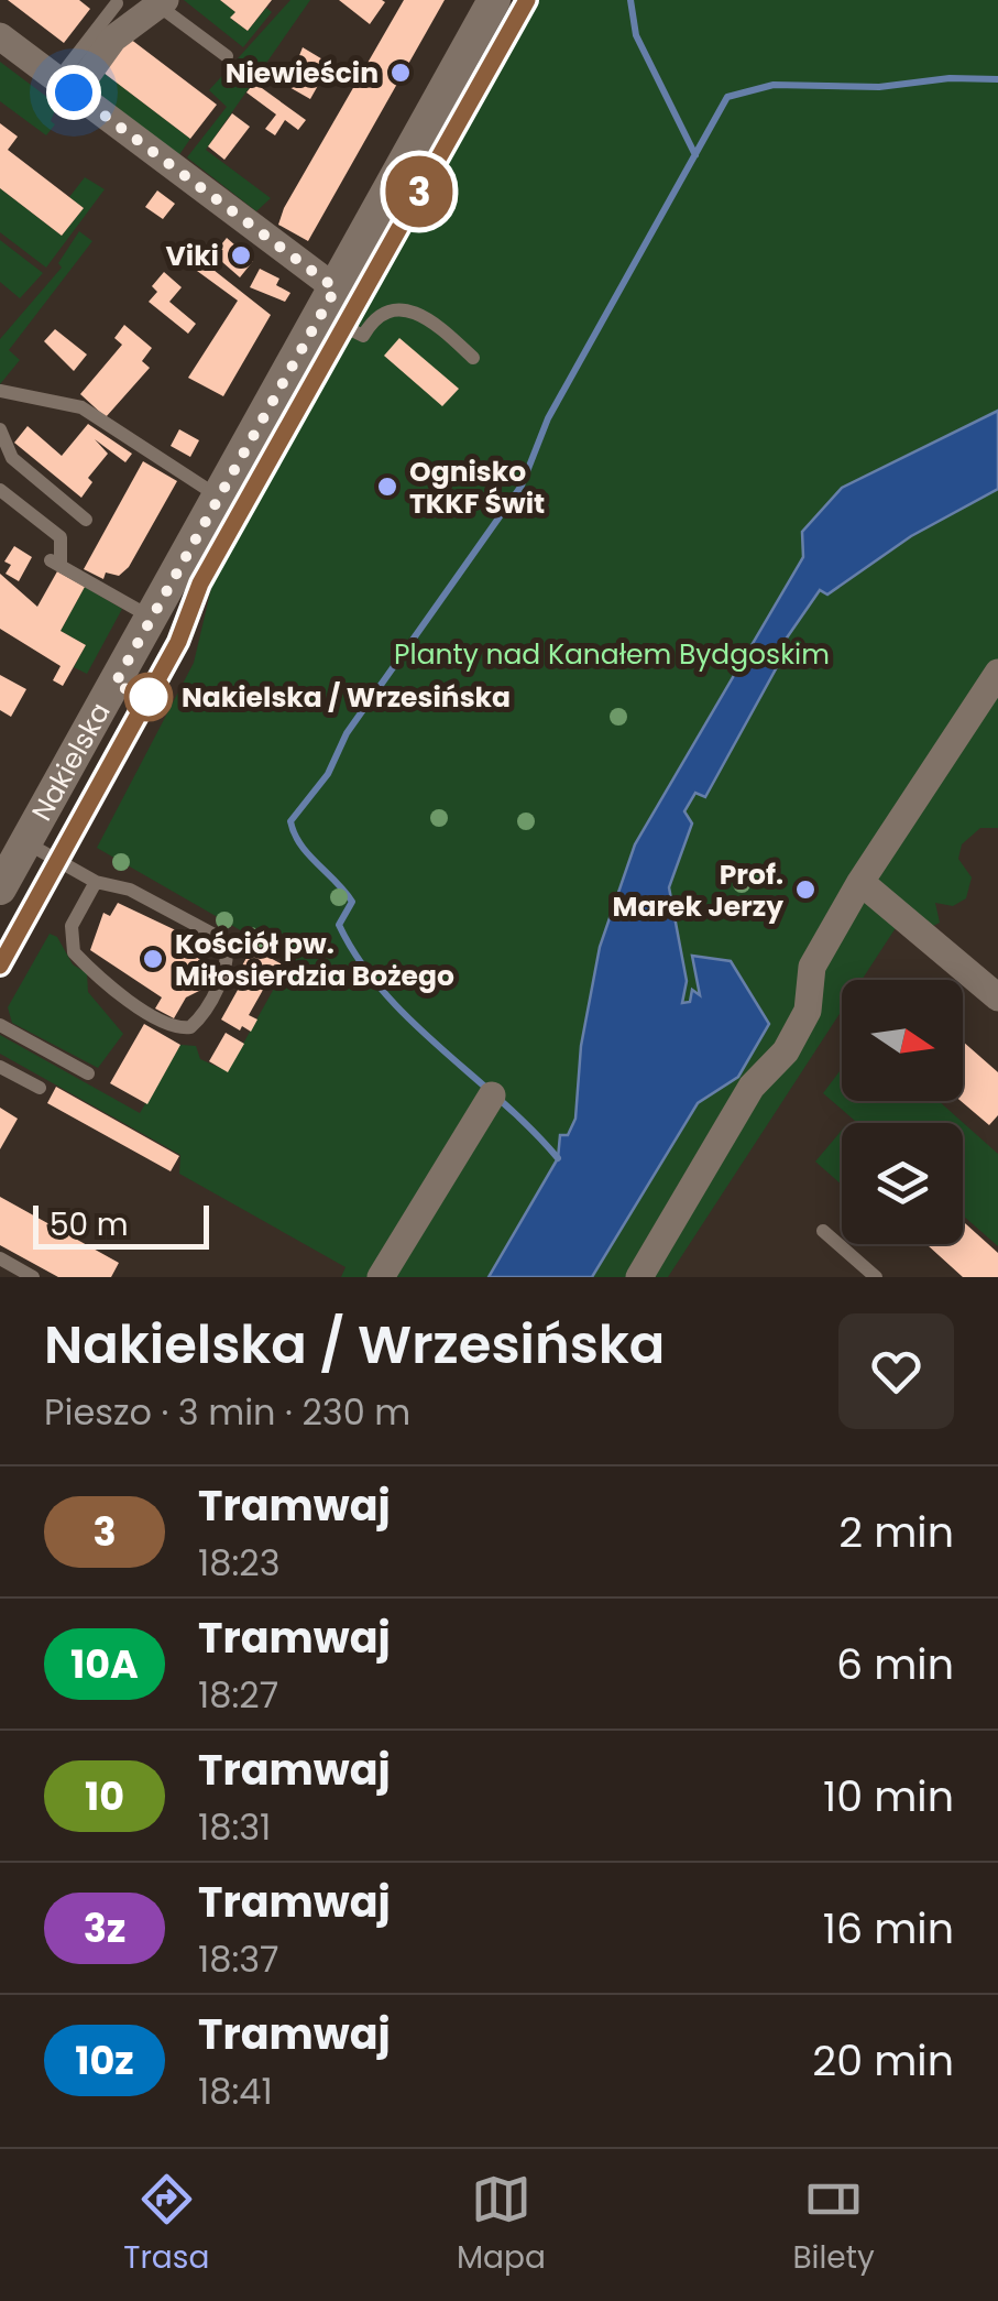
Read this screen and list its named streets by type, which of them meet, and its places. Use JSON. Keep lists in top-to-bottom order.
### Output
{
  "streets": {
    "main road": ["Nakielska"]
  },
  "parks": ["Planty nad Kanałem Bydgoskim"],
  "places": [
    "Niewieścin",
    "Viki",
    "Ognisko TKKF Świt",
    "Nakielska / Wrzesińska",
    "Prof. Marek Jerzy",
    "Kościół pw. Miłosierdzia Bożego"
  ],
  "lines": ["tram line 3"],
  "scale_bar": "50 m",
  "north": "right",
  "page": {
    "on_map": "3",
    "scale": "50 m",
    "heading": ["Nakielska / Wrzesińska", "Pieszo · 3 min · 230 m"],
    "list": [
      {
        "mark": "3",
        "name": "Tramwaj",
        "note": "18:23",
        "value": "2 min"
      },
      {
        "mark": "10A",
        "name": "Tramwaj",
        "note": "18:27",
        "value": "6 min"
      },
      {
        "mark": "10",
        "name": "Tramwaj",
        "note": "18:31",
        "value": "10 min"
      },
      {
        "mark": "3z",
        "name": "Tramwaj",
        "note": "18:37",
        "value": "16 min"
      },
      {
        "mark": "10z",
        "name": "Tramwaj",
        "note": "18:41",
        "value": "20 min"
      }
    ],
    "tabs": ["Trasa", "Mapa", "Bilety"]
  }
}
